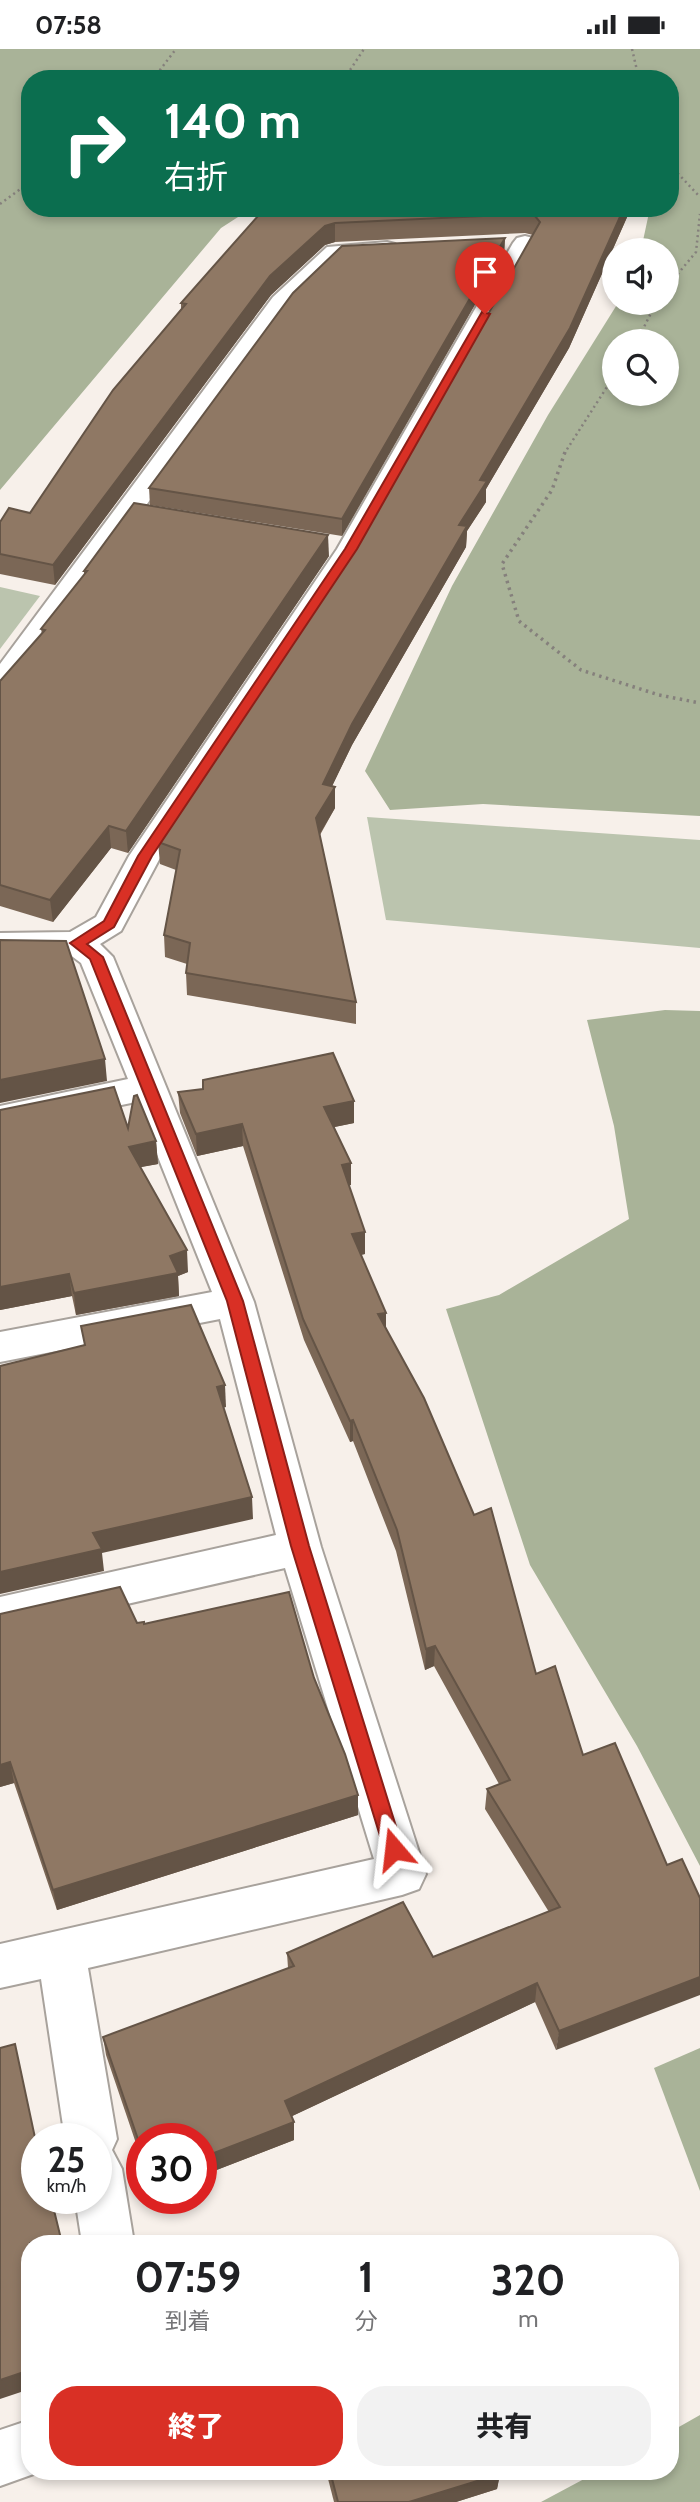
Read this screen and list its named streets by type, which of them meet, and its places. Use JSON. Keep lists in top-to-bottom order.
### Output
{
  "page": {
    "status": "07:58",
    "turn": ["140 m", "右折"],
    "speed": "25 km/h",
    "limit": "30",
    "eta": [
      "07:59",
      "到着",
      "1",
      "分",
      "320",
      "m"
    ],
    "buttons": ["終了", "共有"]
  }
}
